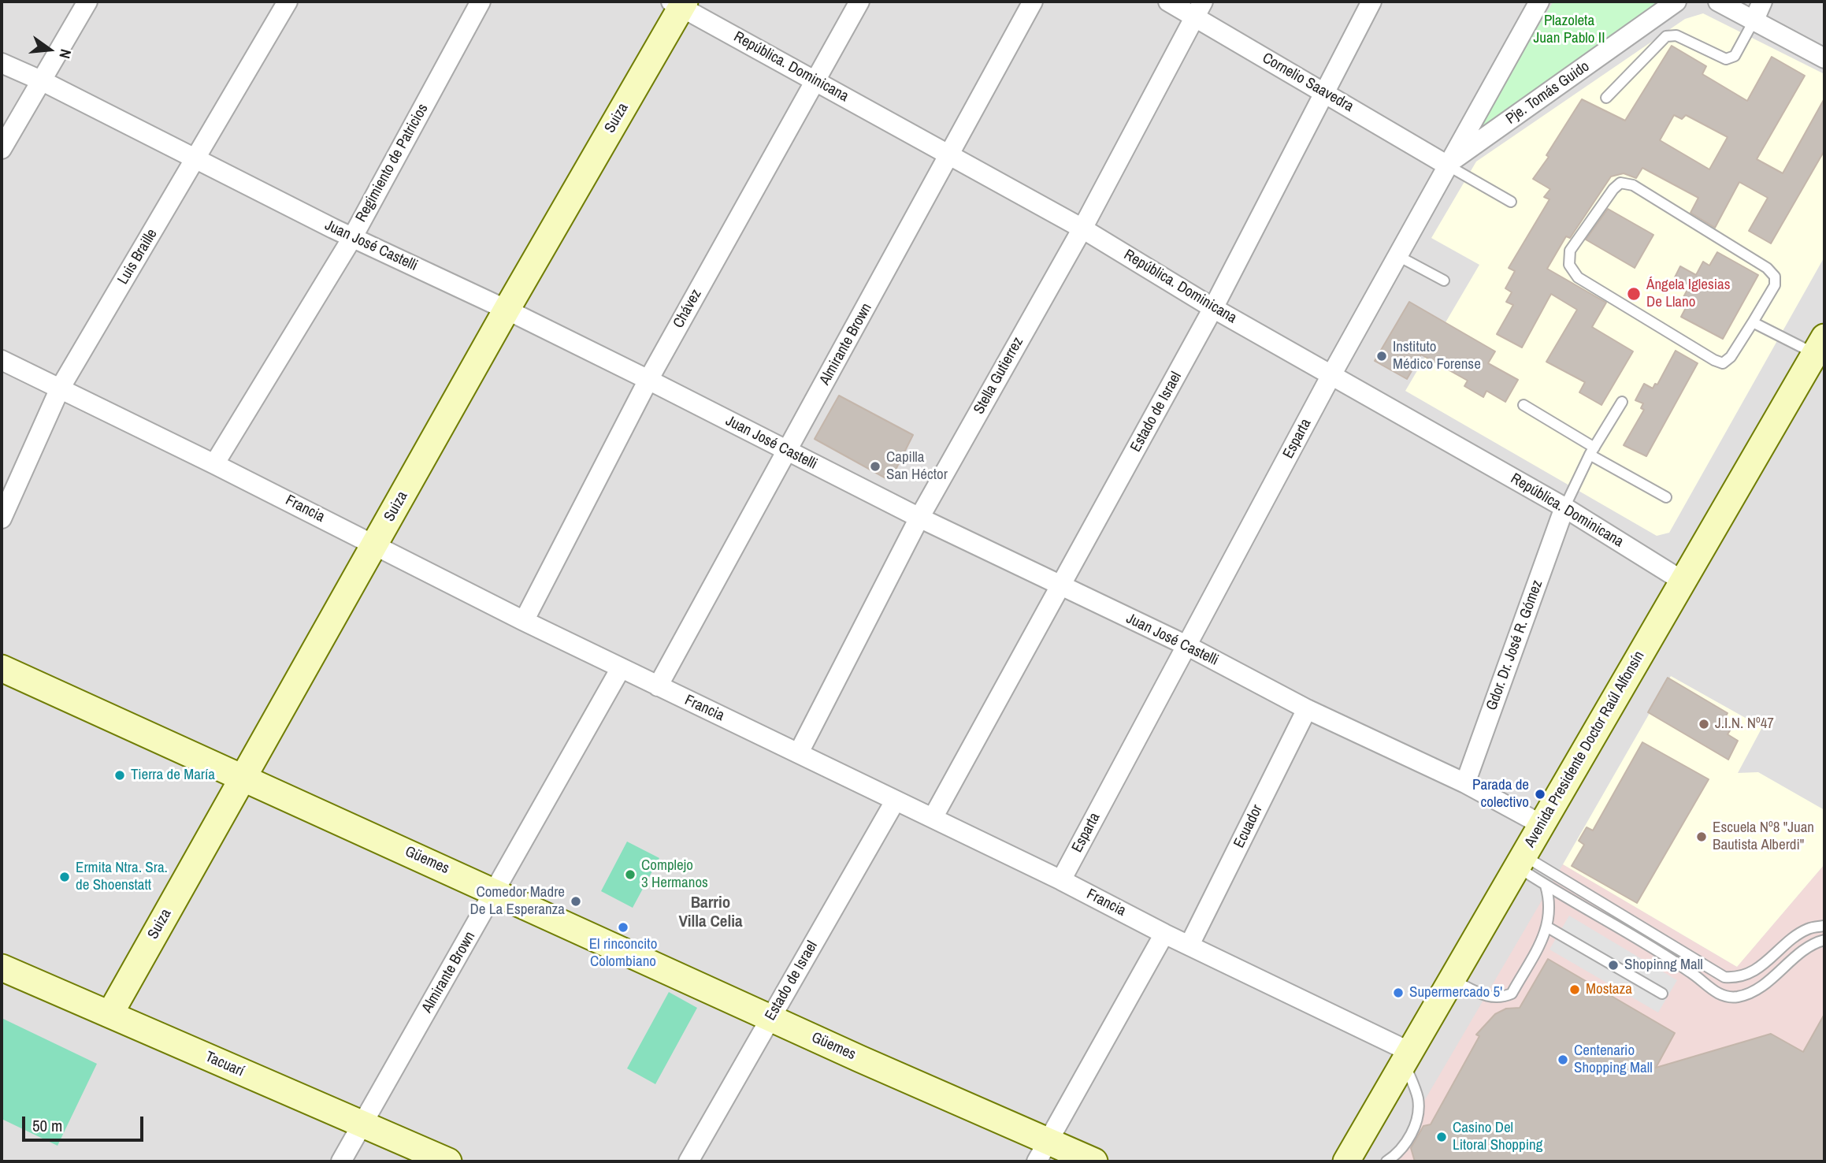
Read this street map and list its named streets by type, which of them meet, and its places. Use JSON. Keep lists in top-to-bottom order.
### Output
{
  "streets": {
    "street": [
      "República. Dominicana",
      "Cornelio Saavedra",
      "Pje. Tomás Guido",
      "Suiza",
      "Regimiento de Patricios",
      "Juan José Castelli",
      "Luis Braille",
      "Chávez",
      "Almirante Brown",
      "Stella Gutierrez",
      "Estado de Israel",
      "Esparta",
      "Francia",
      "Gdor. Dr. José R. Gómez",
      "Avenida Presidente Doctor Raúl Alfonsín",
      "Ecuador",
      "Güemes",
      "Tacuarí"
    ]
  },
  "crossings": [
    ["República. Dominicana", "Suiza"],
    ["República. Dominicana", "Chávez"],
    ["República. Dominicana", "Almirante Brown"],
    ["República. Dominicana", "Stella Gutierrez"],
    ["República. Dominicana", "Estado de Israel"],
    ["República. Dominicana", "Esparta"],
    ["República. Dominicana", "Gdor. Dr. José R. Gómez"],
    ["República. Dominicana", "Avenida Presidente Doctor Raúl Alfonsín"],
    ["Cornelio Saavedra", "Pje. Tomás Guido"],
    ["Cornelio Saavedra", "Stella Gutierrez"],
    ["Cornelio Saavedra", "Estado de Israel"],
    ["Cornelio Saavedra", "Esparta"],
    ["Pje. Tomás Guido", "Esparta"],
    ["Suiza", "Juan José Castelli"],
    ["Suiza", "Francia"],
    ["Suiza", "Güemes"],
    ["Suiza", "Tacuarí"],
    ["Regimiento de Patricios", "Juan José Castelli"],
    ["Regimiento de Patricios", "Francia"],
    ["Juan José Castelli", "Luis Braille"],
    ["Juan José Castelli", "Chávez"],
    ["Juan José Castelli", "Almirante Brown"],
    ["Juan José Castelli", "Stella Gutierrez"],
    ["Juan José Castelli", "Estado de Israel"],
    ["Juan José Castelli", "Esparta"],
    ["Juan José Castelli", "Gdor. Dr. José R. Gómez"],
    ["Juan José Castelli", "Avenida Presidente Doctor Raúl Alfonsín"],
    ["Juan José Castelli", "Ecuador"],
    ["Luis Braille", "Francia"],
    ["Chávez", "Francia"],
    ["Almirante Brown", "Francia"],
    ["Almirante Brown", "Güemes"],
    ["Almirante Brown", "Tacuarí"],
    ["Stella Gutierrez", "Francia"],
    ["Estado de Israel", "Francia"],
    ["Estado de Israel", "Güemes"],
    ["Esparta", "Francia"],
    ["Francia", "Avenida Presidente Doctor Raúl Alfonsín"],
    ["Francia", "Ecuador"]
  ],
  "districts": ["Barrio Villa Celia"],
  "parks": ["Plazoleta Juan Pablo II"],
  "places": [
    "Ángela Iglesias De Llano",
    "Instituto Médico Forense",
    "Capilla San Héctor",
    "J.I.N. Nº47",
    "Tierra de María",
    "Parada de colectivo",
    "Escuela Nº8 \"Juan Bautista Alberdi\"",
    "Complejo 3 Hermanos",
    "Ermita Ntra. Sra. de Shoenstatt",
    "Comedor Madre De La Esperanza",
    "El rinconcito Colombiano",
    "Shopinng Mall",
    "Mostaza",
    "Supermercado 5'",
    "Centenario Shopping Mall",
    "Casino Del Litoral Shopping"
  ],
  "scale_bar": "50 m",
  "north": "right"
}
